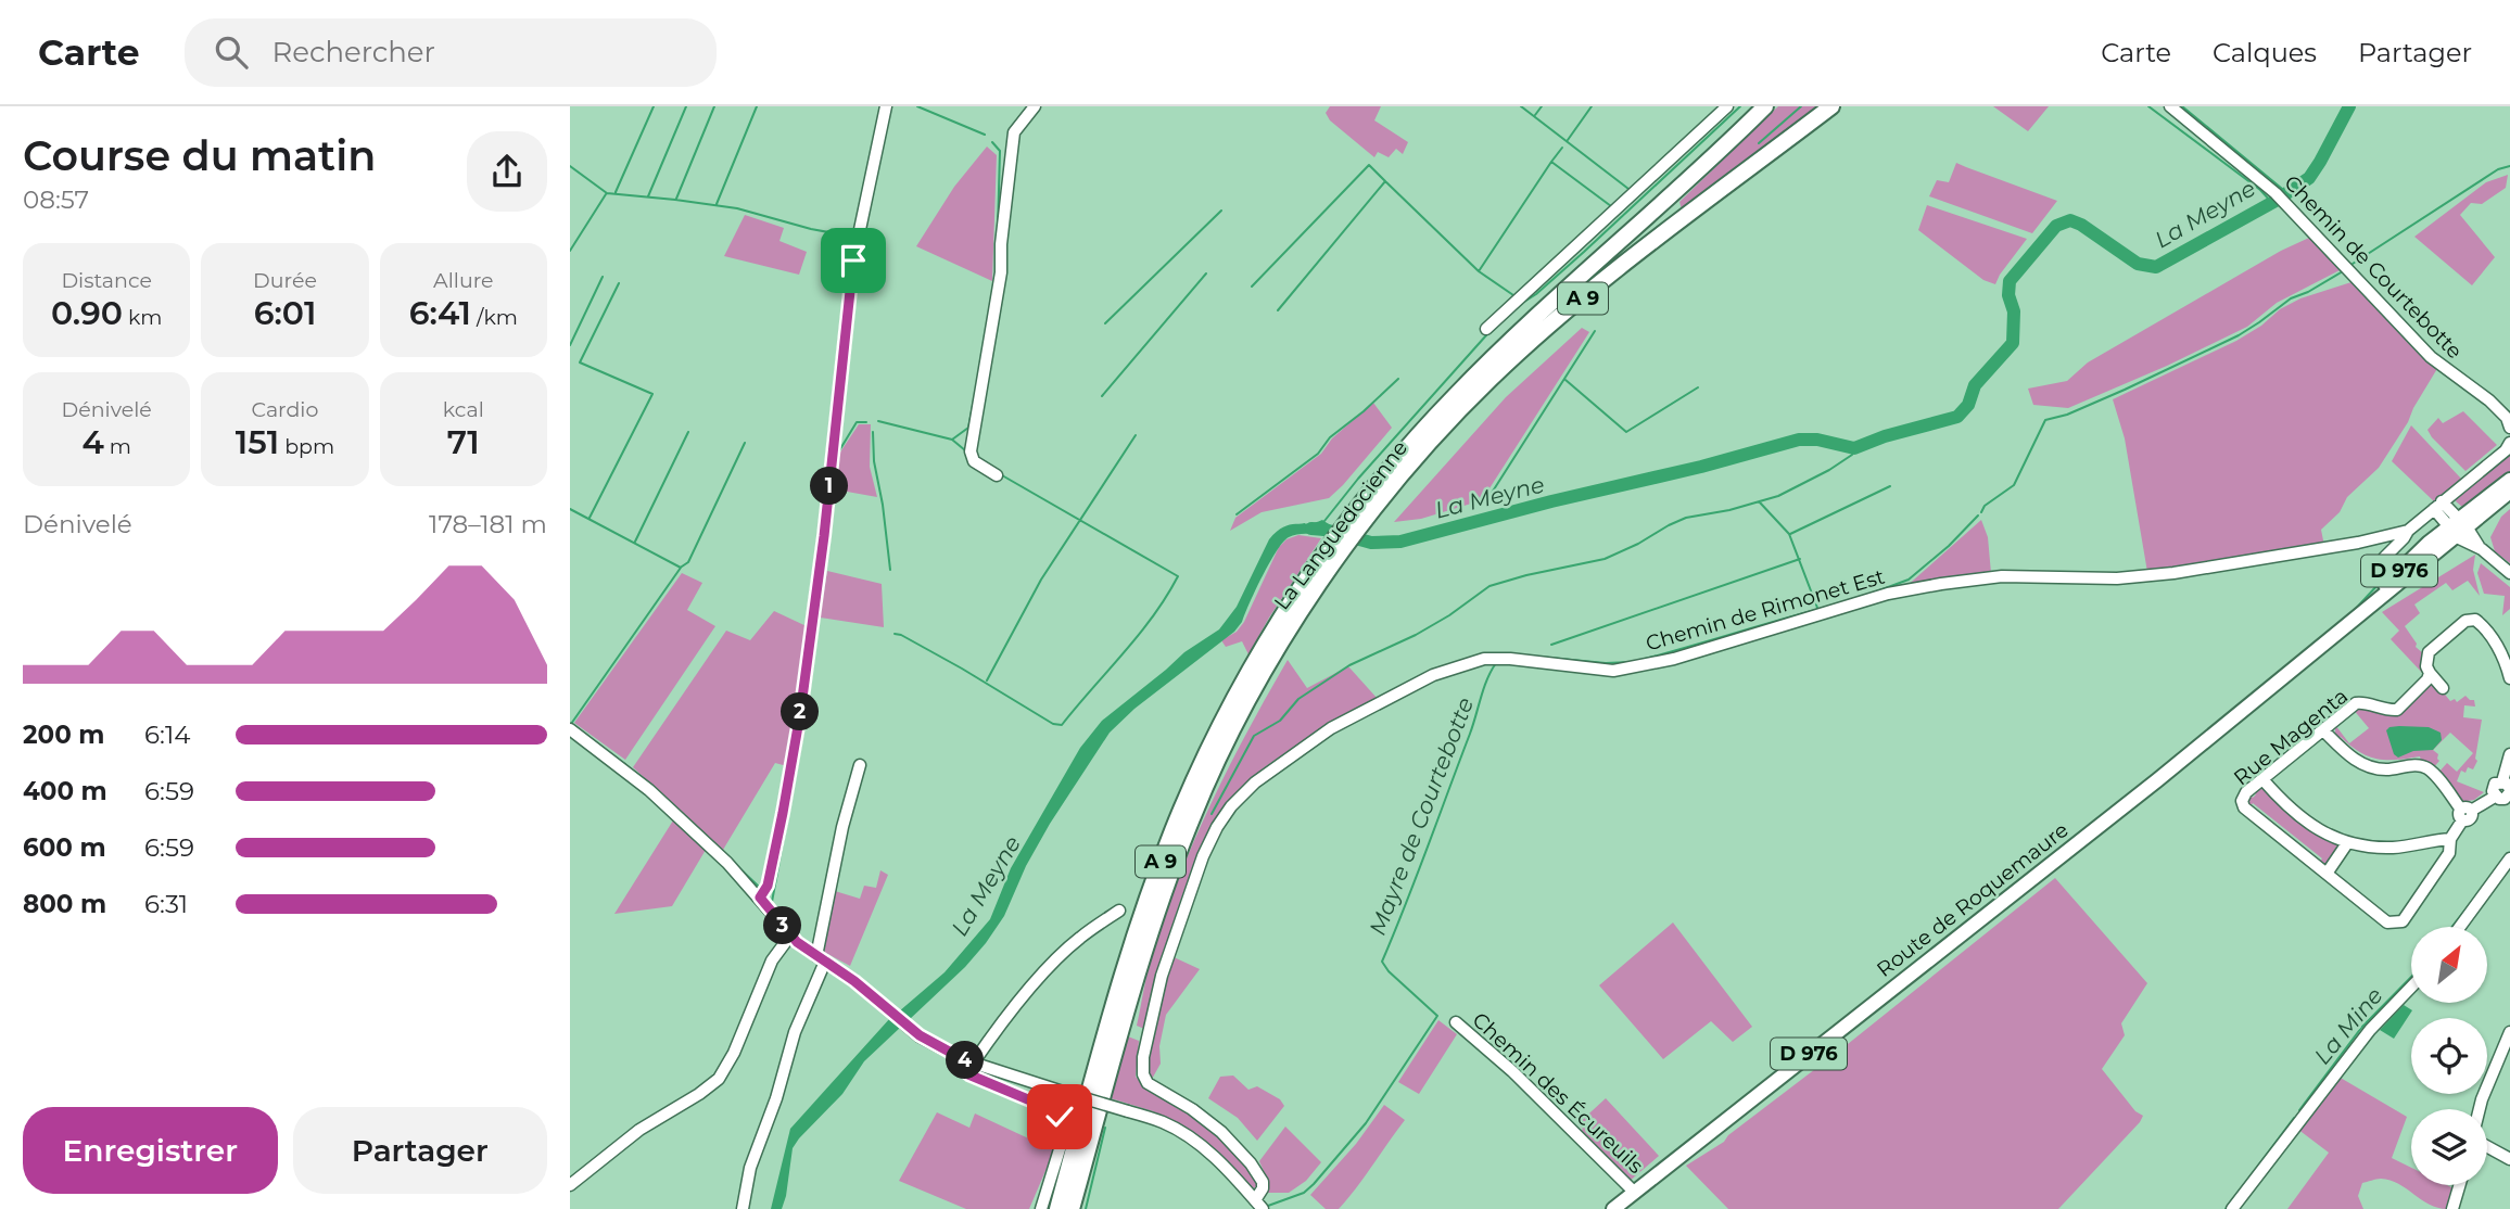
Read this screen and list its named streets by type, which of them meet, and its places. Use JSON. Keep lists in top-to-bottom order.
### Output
{
  "streets": {
    "highway": ["A 9", "La Languedocienne"],
    "main road": ["D 976", "Route de Roquemaure"],
    "street": [
      "Chemin de Courtebotte",
      "Chemin de Rimonet Est",
      "Rue Magenta",
      "Chemin des Écureuils"
    ]
  },
  "crossings": [
    ["Route de Roquemaure", "Chemin des Écureuils"]
  ],
  "water": ["La Meyne", "Mayre de Courtebotte", "La Mine"],
  "north": "top right",
  "page": {
    "header": "Carte",
    "search": "Rechercher",
    "nav": ["Carte", "Calques", "Partager"],
    "heading": ["Course du matin", "08:57"],
    "stats": [
      ["Distance", "0.90 km"],
      ["Durée", "6:01"],
      ["Allure", "6:41 /km"],
      ["Dénivelé", "4 m"],
      ["Cardio", "151 bpm"],
      ["kcal", "71"]
    ],
    "pins": [
      "1",
      "2",
      "3",
      "4"
    ],
    "chart": ["Dénivelé", "178–181 m"],
    "list": [
      {
        "name": "200 m",
        "note": "6:14"
      },
      {
        "name": "400 m",
        "note": "6:59"
      },
      {
        "name": "600 m",
        "note": "6:59"
      },
      {
        "name": "800 m",
        "note": "6:31"
      }
    ],
    "buttons": ["Enregistrer", "Partager"]
  }
}
